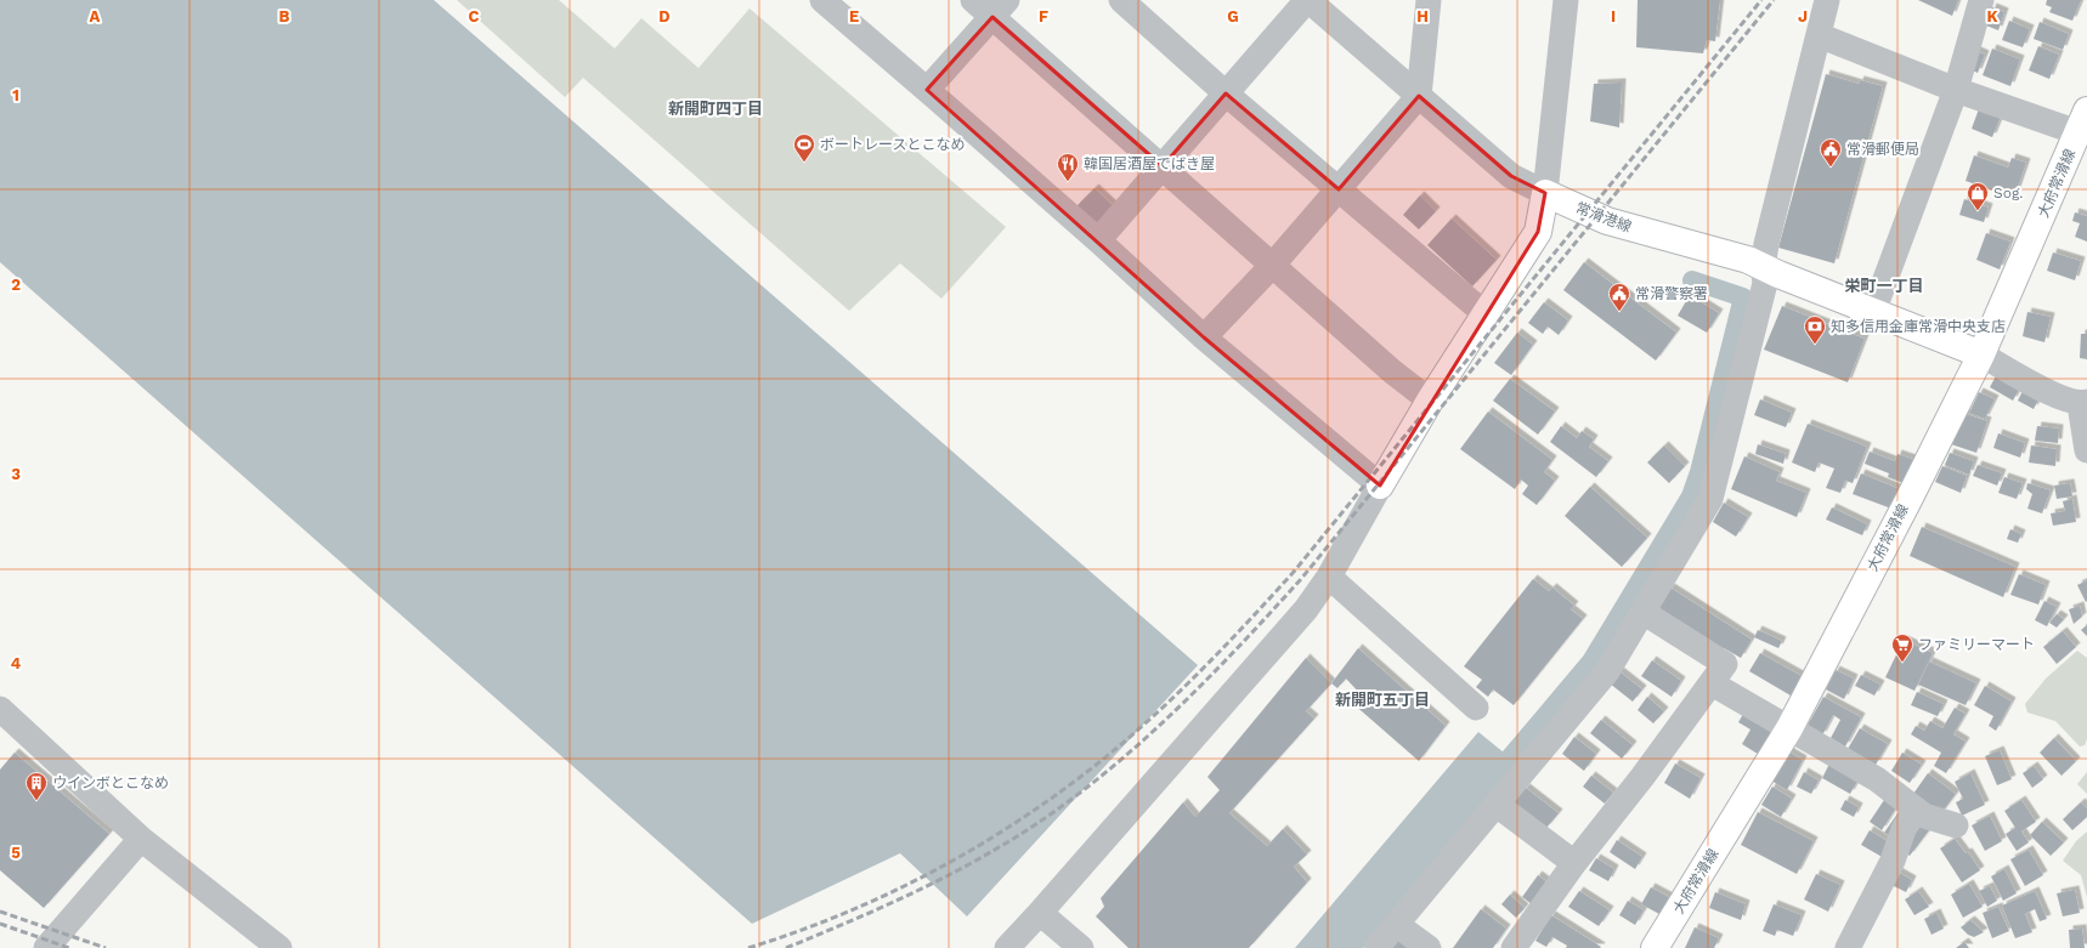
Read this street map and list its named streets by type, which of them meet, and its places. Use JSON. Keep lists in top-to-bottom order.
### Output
{
  "streets": {
    "main road": ["大府常滑線", "常滑港線"]
  },
  "crossings": [
    ["大府常滑線", "常滑港線"]
  ],
  "districts": ["新開町四丁目", "栄町一丁目", "新開町五丁目"],
  "places": {
    "sports": ["ボートレースとこなめ"],
    "public building": ["常滑郵便局", "常滑警察署"],
    "restaurant": ["韓国居酒屋でばき屋"],
    "shop": ["Sog."],
    "bank": ["知多信用金庫常滑中央支店"],
    "supermarket": ["ファミリーマート"],
    "building": ["ウインボとこなめ"]
  },
  "grid": {
    "columns": [
      "A",
      "B",
      "C",
      "D",
      "E",
      "F",
      "G",
      "H",
      "I",
      "J",
      "K"
    ],
    "rows": [
      "1",
      "2",
      "3",
      "4",
      "5"
    ]
  }
}
